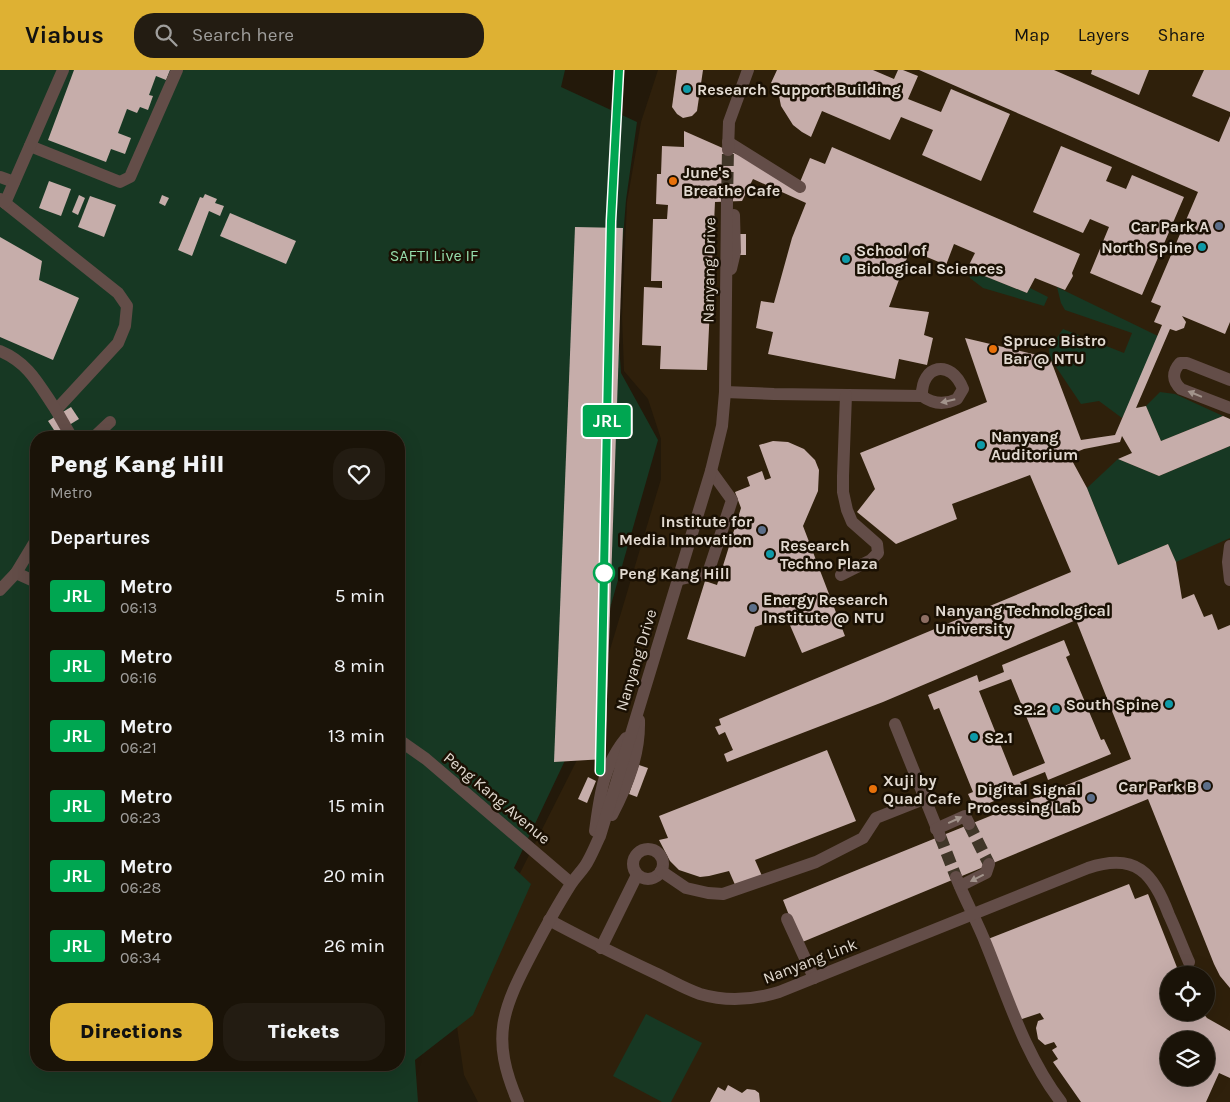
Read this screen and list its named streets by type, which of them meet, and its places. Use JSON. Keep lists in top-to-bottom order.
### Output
{
  "streets": {
    "street": ["Nanyang Drive", "Peng Kang Avenue", "Nanyang Link"]
  },
  "crossings": [
    ["Nanyang Drive", "Peng Kang Avenue"],
    ["Nanyang Drive", "Nanyang Link"]
  ],
  "parks": ["SAFTI Live IF"],
  "places": [
    "Research Support Building",
    "June's Breathe Cafe",
    "Car Park A",
    "North Spine",
    "School of Biological Sciences",
    "Spruce Bistro Bar @ NTU",
    "Nanyang Auditorium",
    "Institute for Media Innovation",
    "Research Techno Plaza",
    "Peng Kang Hill",
    "Energy Research Institute @ NTU",
    "Nanyang Technological University",
    "South Spine",
    "S2.2",
    "S2.1",
    "Car Park B",
    "Xuji by Quad Cafe",
    "Digital Signal Processing Lab"
  ],
  "lines": ["metro line JRL"],
  "page": {
    "header": "Viabus",
    "search": "Search here",
    "nav": ["Map", "Layers", "Share"],
    "on_map": "JRL",
    "heading": [
      ["Peng Kang Hill", "Metro"],
      "Departures"
    ],
    "list": [
      {
        "mark": "JRL",
        "name": "Metro",
        "note": "06:13",
        "value": "5 min"
      },
      {
        "mark": "JRL",
        "name": "Metro",
        "note": "06:16",
        "value": "8 min"
      },
      {
        "mark": "JRL",
        "name": "Metro",
        "note": "06:21",
        "value": "13 min"
      },
      {
        "mark": "JRL",
        "name": "Metro",
        "note": "06:23",
        "value": "15 min"
      },
      {
        "mark": "JRL",
        "name": "Metro",
        "note": "06:28",
        "value": "20 min"
      },
      {
        "mark": "JRL",
        "name": "Metro",
        "note": "06:34",
        "value": "26 min"
      }
    ],
    "buttons": ["Directions", "Tickets"]
  }
}
